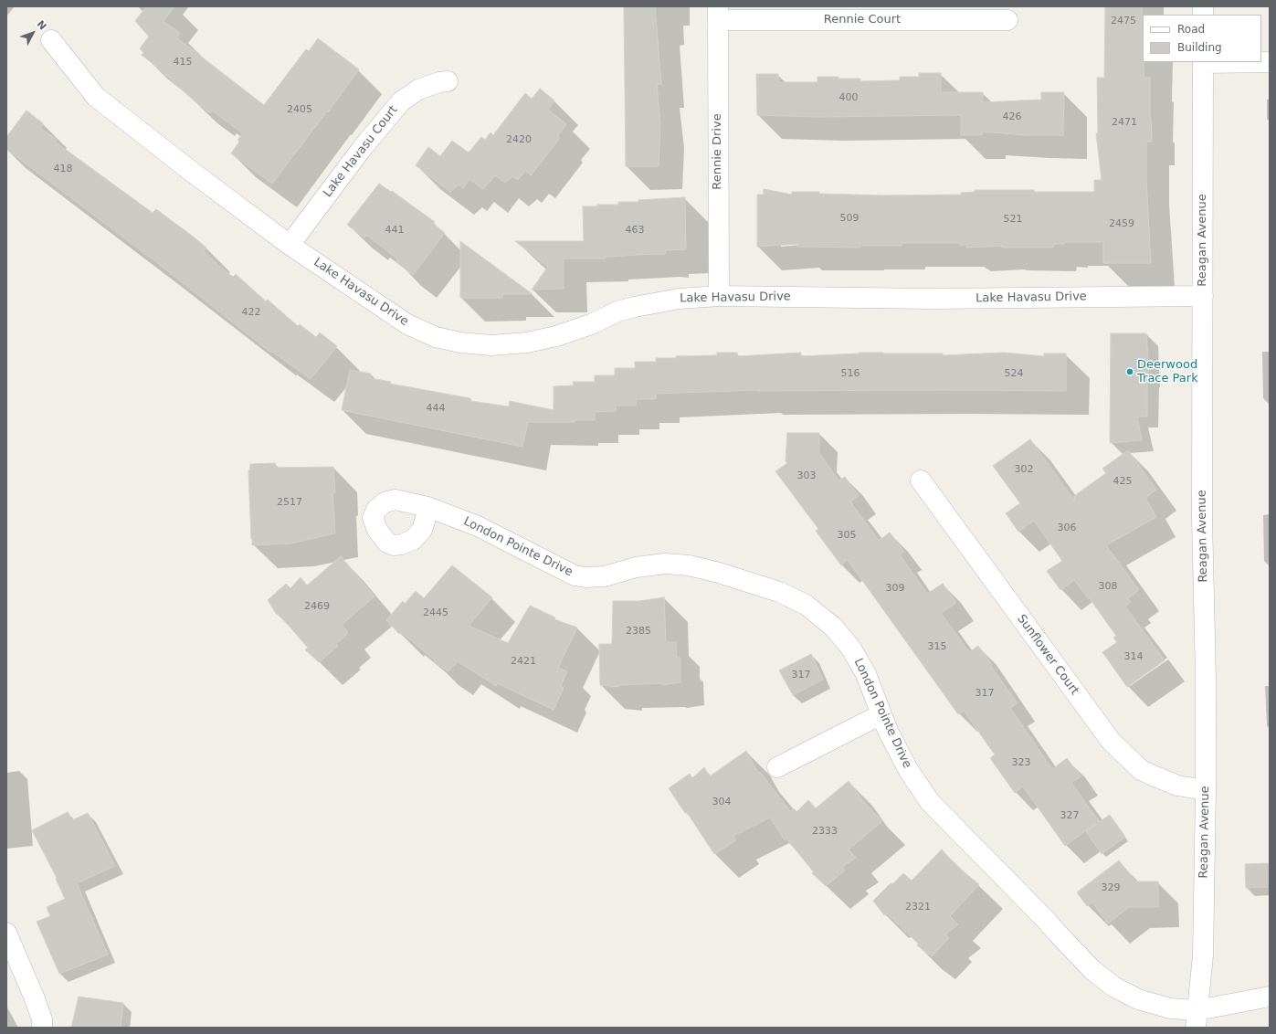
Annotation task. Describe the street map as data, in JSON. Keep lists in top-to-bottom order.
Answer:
{
  "streets": {
    "street": [
      "Rennie Court",
      "Lake Havasu Court",
      "Rennie Drive",
      "Reagan Avenue",
      "Lake Havasu Drive",
      "London Pointe Drive",
      "Sunflower Court"
    ]
  },
  "crossings": [
    ["Rennie Court", "Rennie Drive"],
    ["Lake Havasu Court", "Lake Havasu Drive"],
    ["Rennie Drive", "Lake Havasu Drive"],
    ["Reagan Avenue", "Lake Havasu Drive"],
    ["Reagan Avenue", "London Pointe Drive"],
    ["Reagan Avenue", "Sunflower Court"]
  ],
  "places": ["Deerwood Trace Park"],
  "house_numbers": [
    "2475",
    "415",
    "400",
    "2405",
    "426",
    "2471",
    "2420",
    "418",
    "509",
    "521",
    "2459",
    "441",
    "463",
    "422",
    "516",
    "524",
    "444",
    "302",
    "303",
    "425",
    "2517",
    "306",
    "305",
    "308",
    "309",
    "2469",
    "2445",
    "2385",
    "315",
    "314",
    "2421",
    "317",
    "317",
    "323",
    "304",
    "327",
    "2333",
    "329",
    "2321"
  ],
  "legend": ["Road", "Building"],
  "north": "top right"
}
